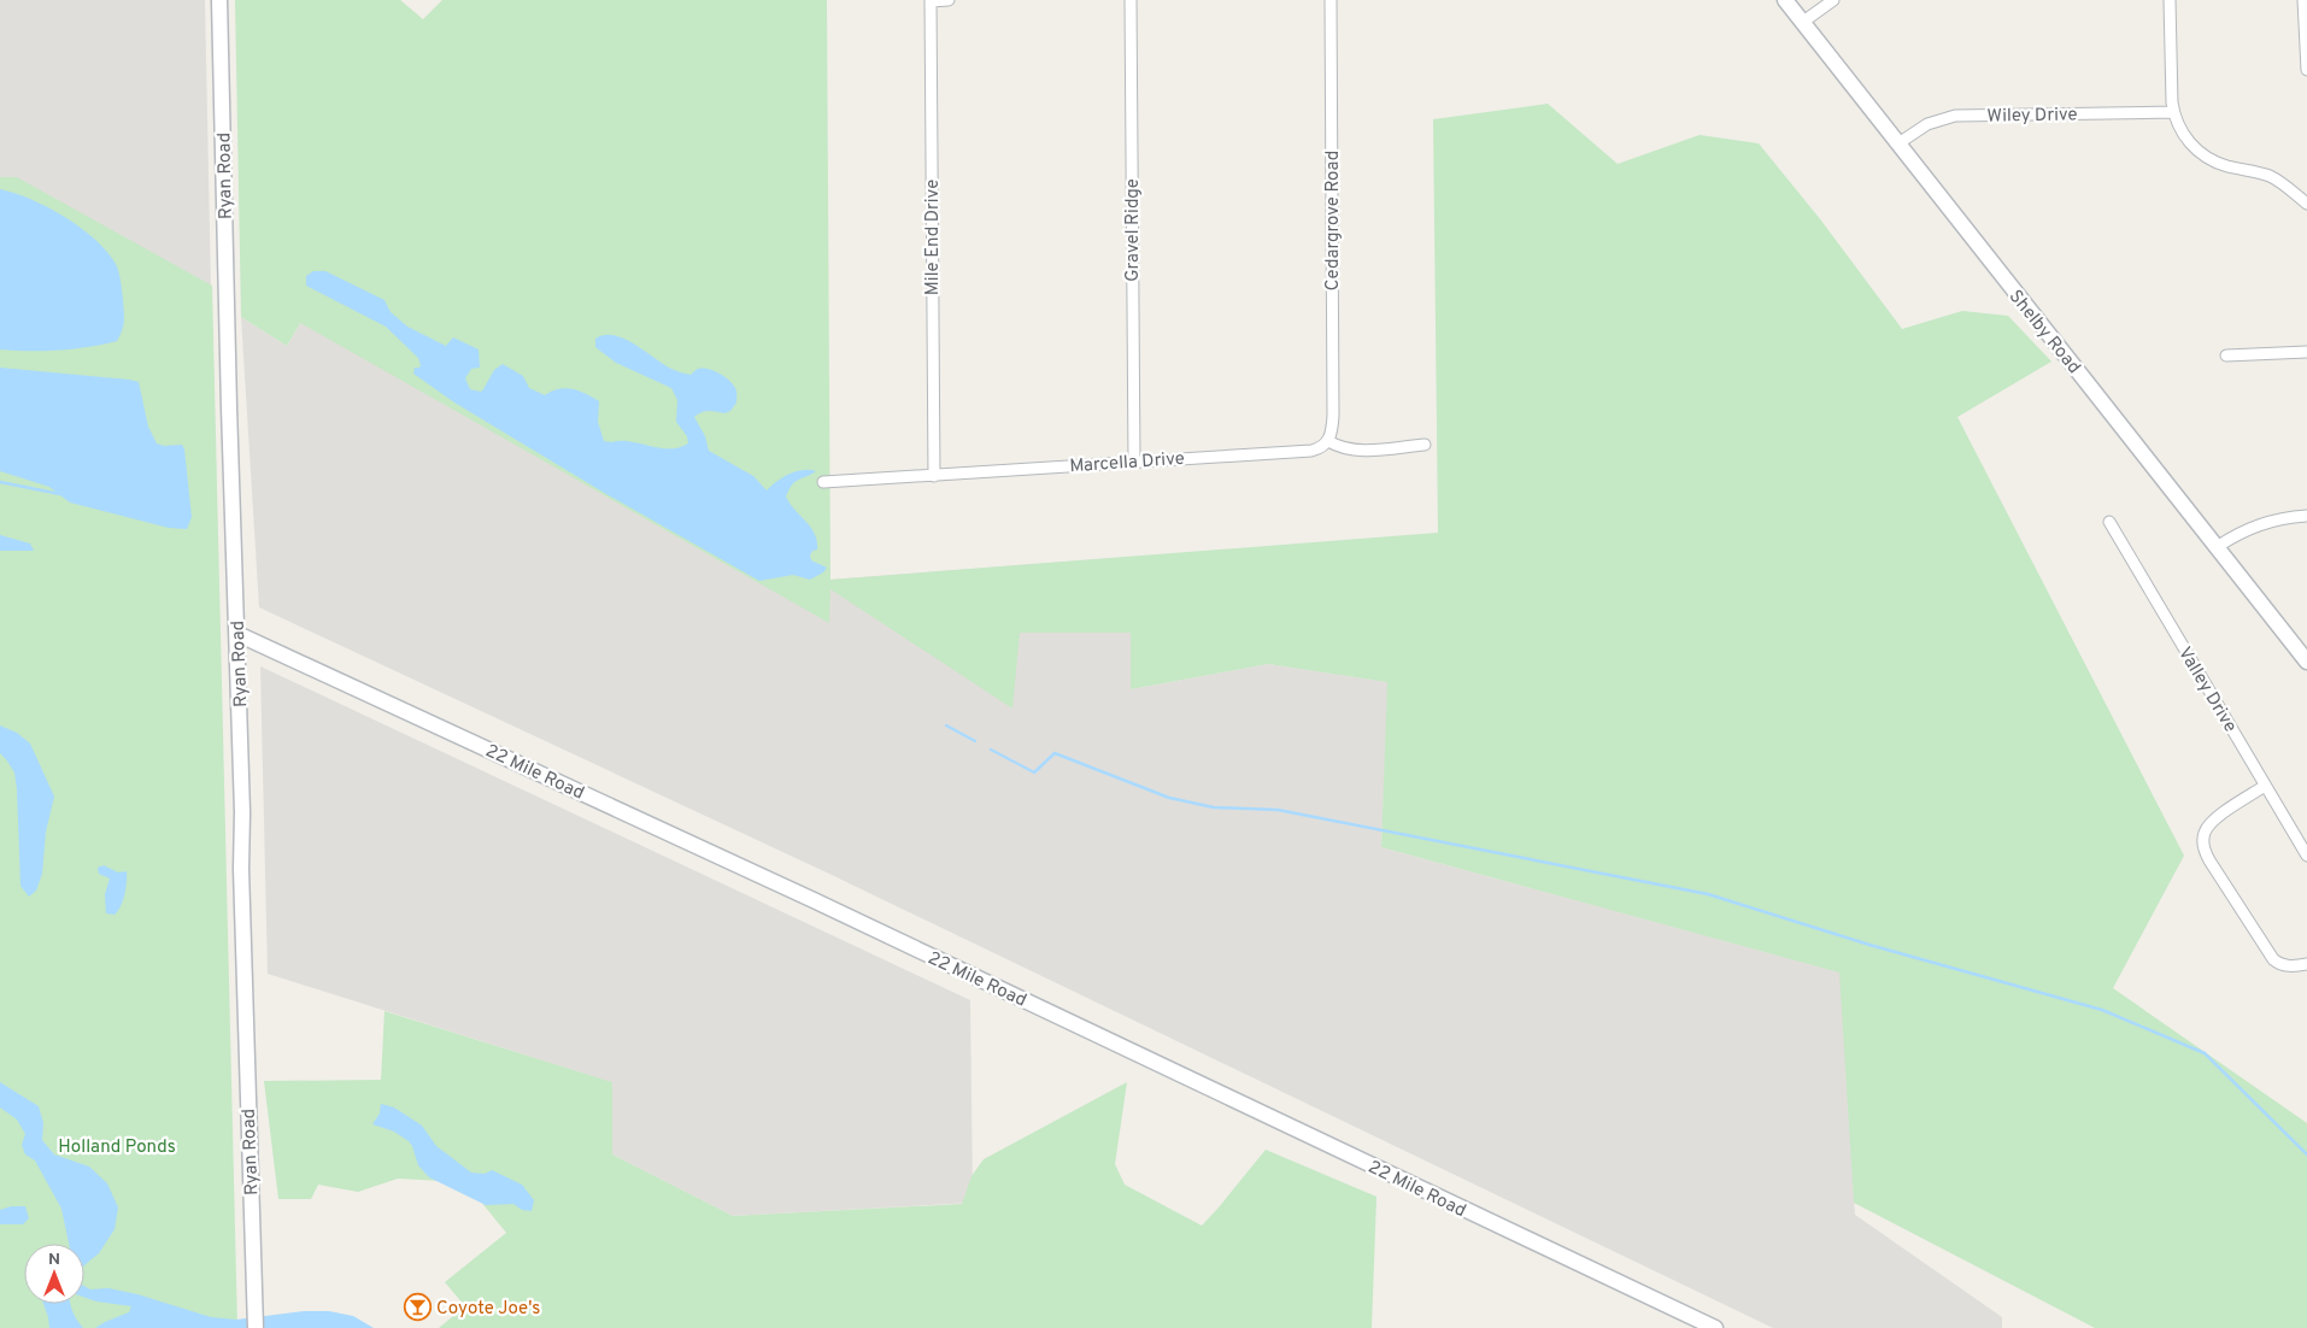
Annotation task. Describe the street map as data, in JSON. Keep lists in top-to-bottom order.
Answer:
{
  "streets": {
    "street": [
      "Wiley Drive",
      "Ryan Road",
      "Cedargrove Road",
      "Gravel Ridge",
      "Mile End Drive",
      "Shelby Road",
      "Marcella Drive",
      "Valley Drive",
      "22 Mile Road"
    ]
  },
  "crossings": [
    ["Wiley Drive", "Shelby Road"],
    ["Ryan Road", "22 Mile Road"],
    ["Cedargrove Road", "Marcella Drive"],
    ["Gravel Ridge", "Marcella Drive"],
    ["Mile End Drive", "Marcella Drive"]
  ],
  "parks": ["Holland Ponds"],
  "places": {
    "bar": ["Coyote Joe's"]
  },
  "north": "top"
}
